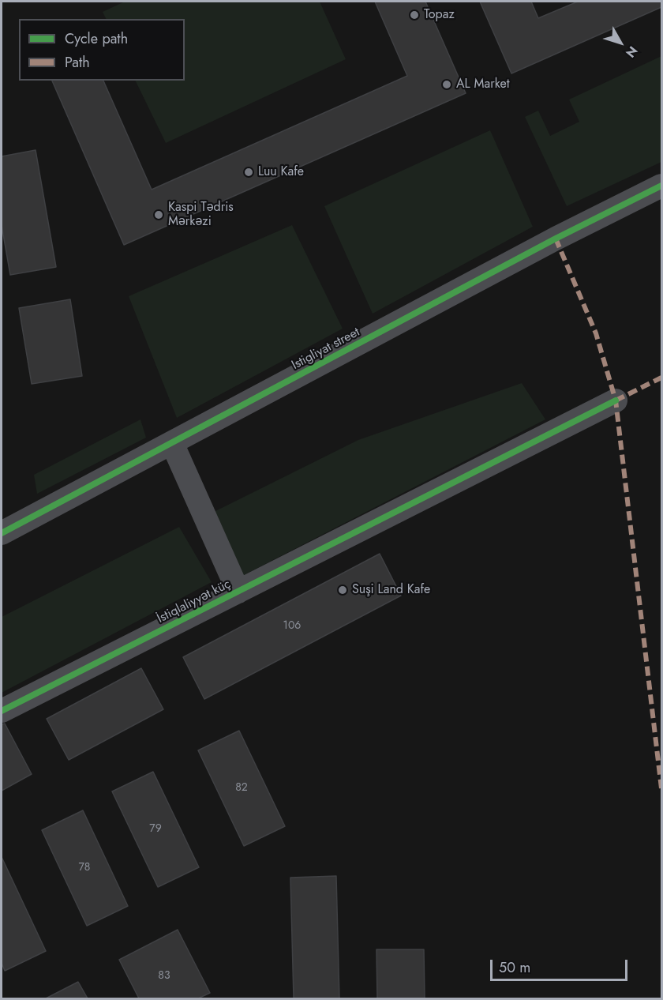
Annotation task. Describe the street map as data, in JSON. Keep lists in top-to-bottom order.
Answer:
{
  "streets": {
    "street": ["Istigliyat street", "İstiqlaliyyət küç"]
  },
  "places": [
    "Topaz",
    "AL Market",
    "Luu Kafe",
    "Kaspi Tədris Mərkəzi",
    "Suşi Land Kafe"
  ],
  "house_numbers": [
    "106",
    "82",
    "79",
    "78",
    "83"
  ],
  "legend": ["Cycle path", "Path"],
  "scale_bar": "50 m",
  "north": "bottom right"
}
